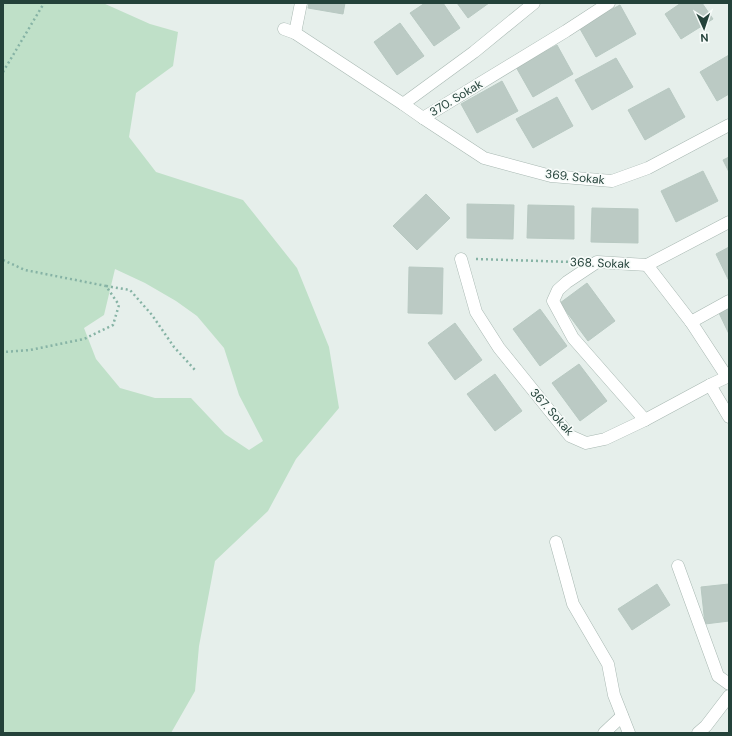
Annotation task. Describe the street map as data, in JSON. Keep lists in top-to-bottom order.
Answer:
{
  "streets": {
    "street": [
      "370. Sokak",
      "369. Sokak",
      "368. Sokak",
      "367. Sokak"
    ]
  },
  "crossings": [
    ["370. Sokak", "369. Sokak"],
    ["368. Sokak", "367. Sokak"]
  ],
  "north": "bottom"
}
